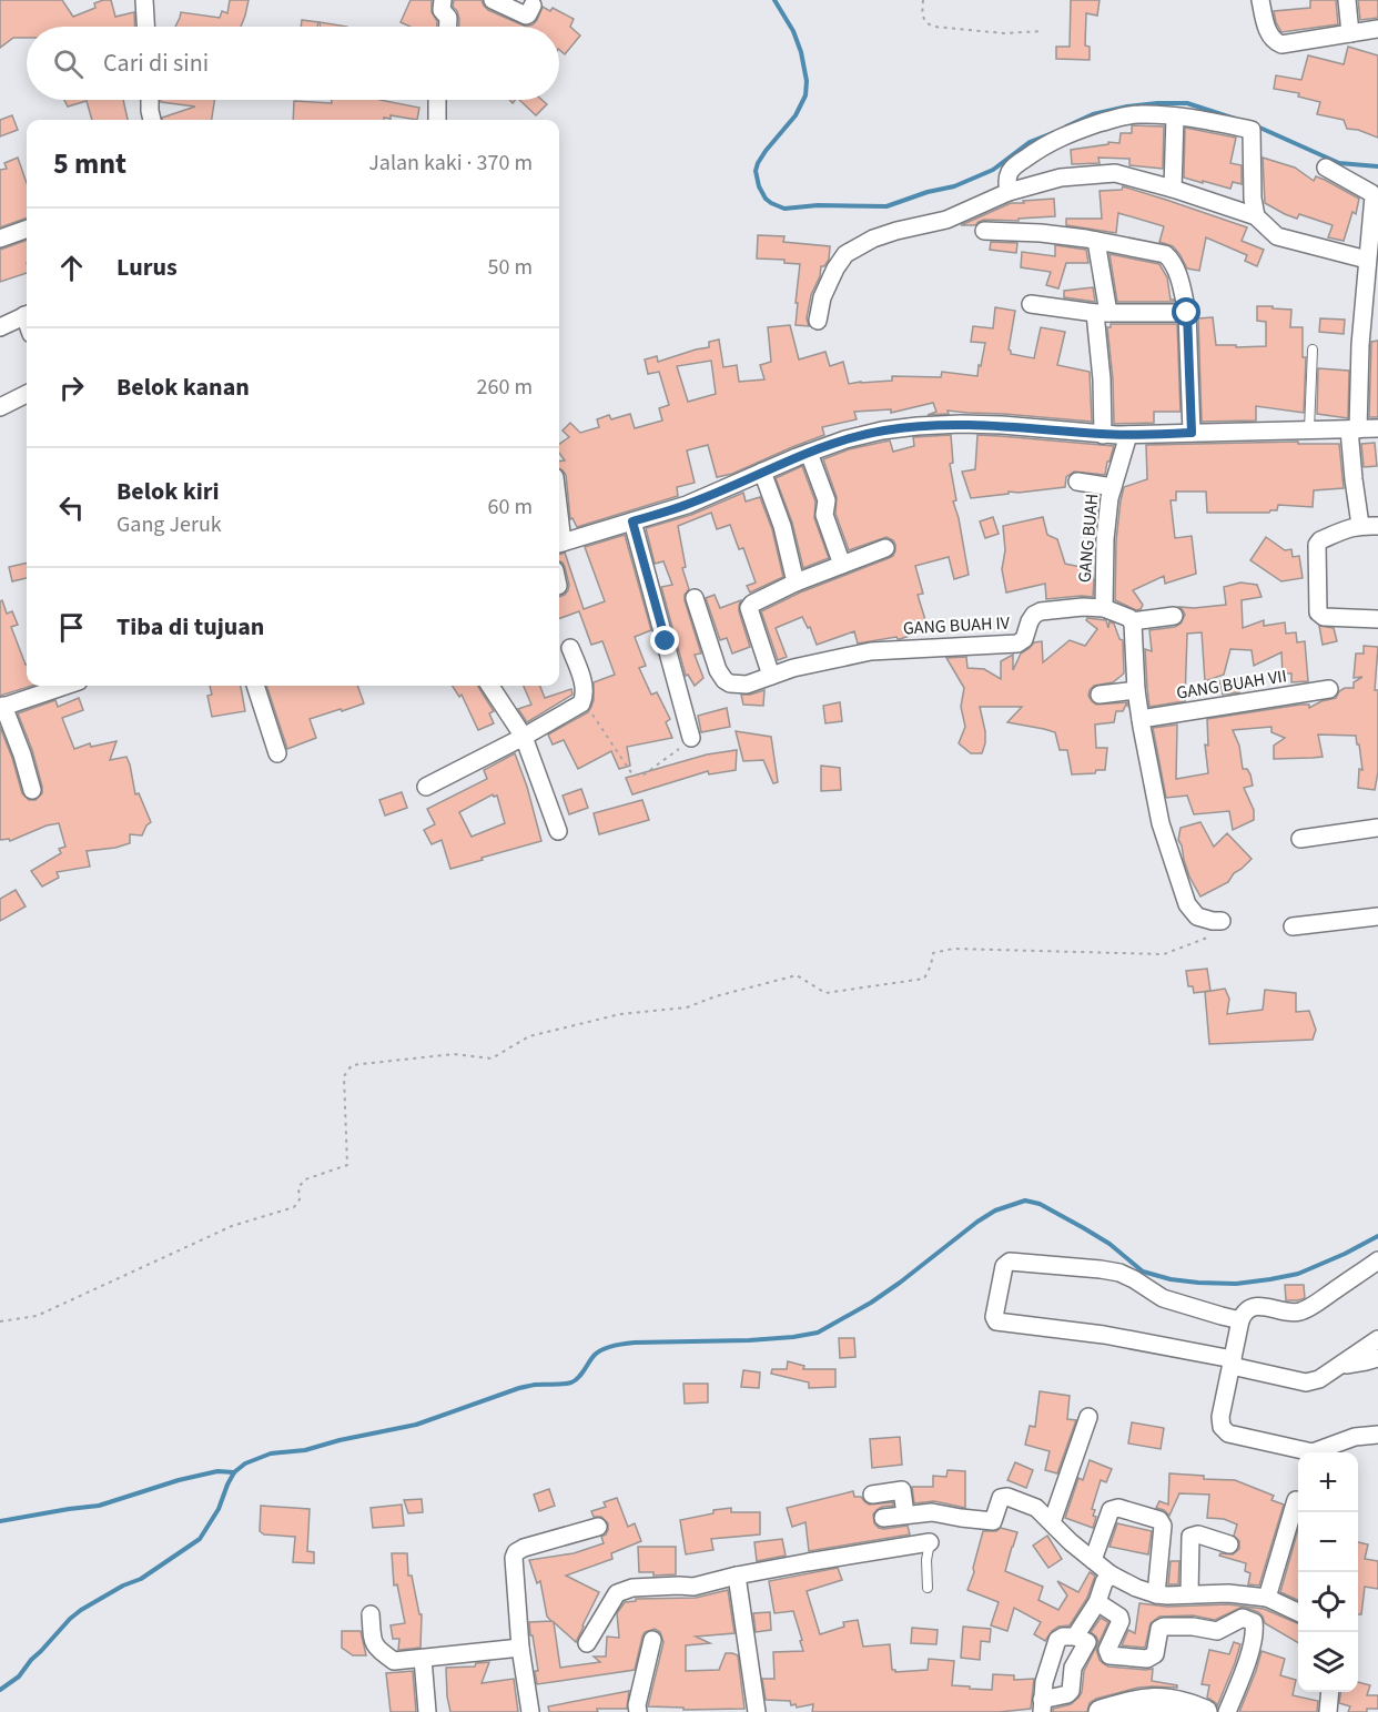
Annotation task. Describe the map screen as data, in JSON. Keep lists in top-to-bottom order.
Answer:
{
  "streets": {
    "street": ["GANG BUAH", "GANG BUAH IV", "GANG BUAH VII"]
  },
  "crossings": [
    ["GANG BUAH", "GANG BUAH IV"]
  ],
  "page": {
    "search": "Cari di sini",
    "heading": ["5 mnt", "Jalan kaki · 370 m"],
    "list": [
      ["Lurus", "50 m"],
      ["Belok kanan", "260 m"],
      ["Belok kiri", "Gang Jeruk", "60 m"],
      "Tiba di tujuan"
    ],
    "map_buttons": ["+", "−"]
  }
}
